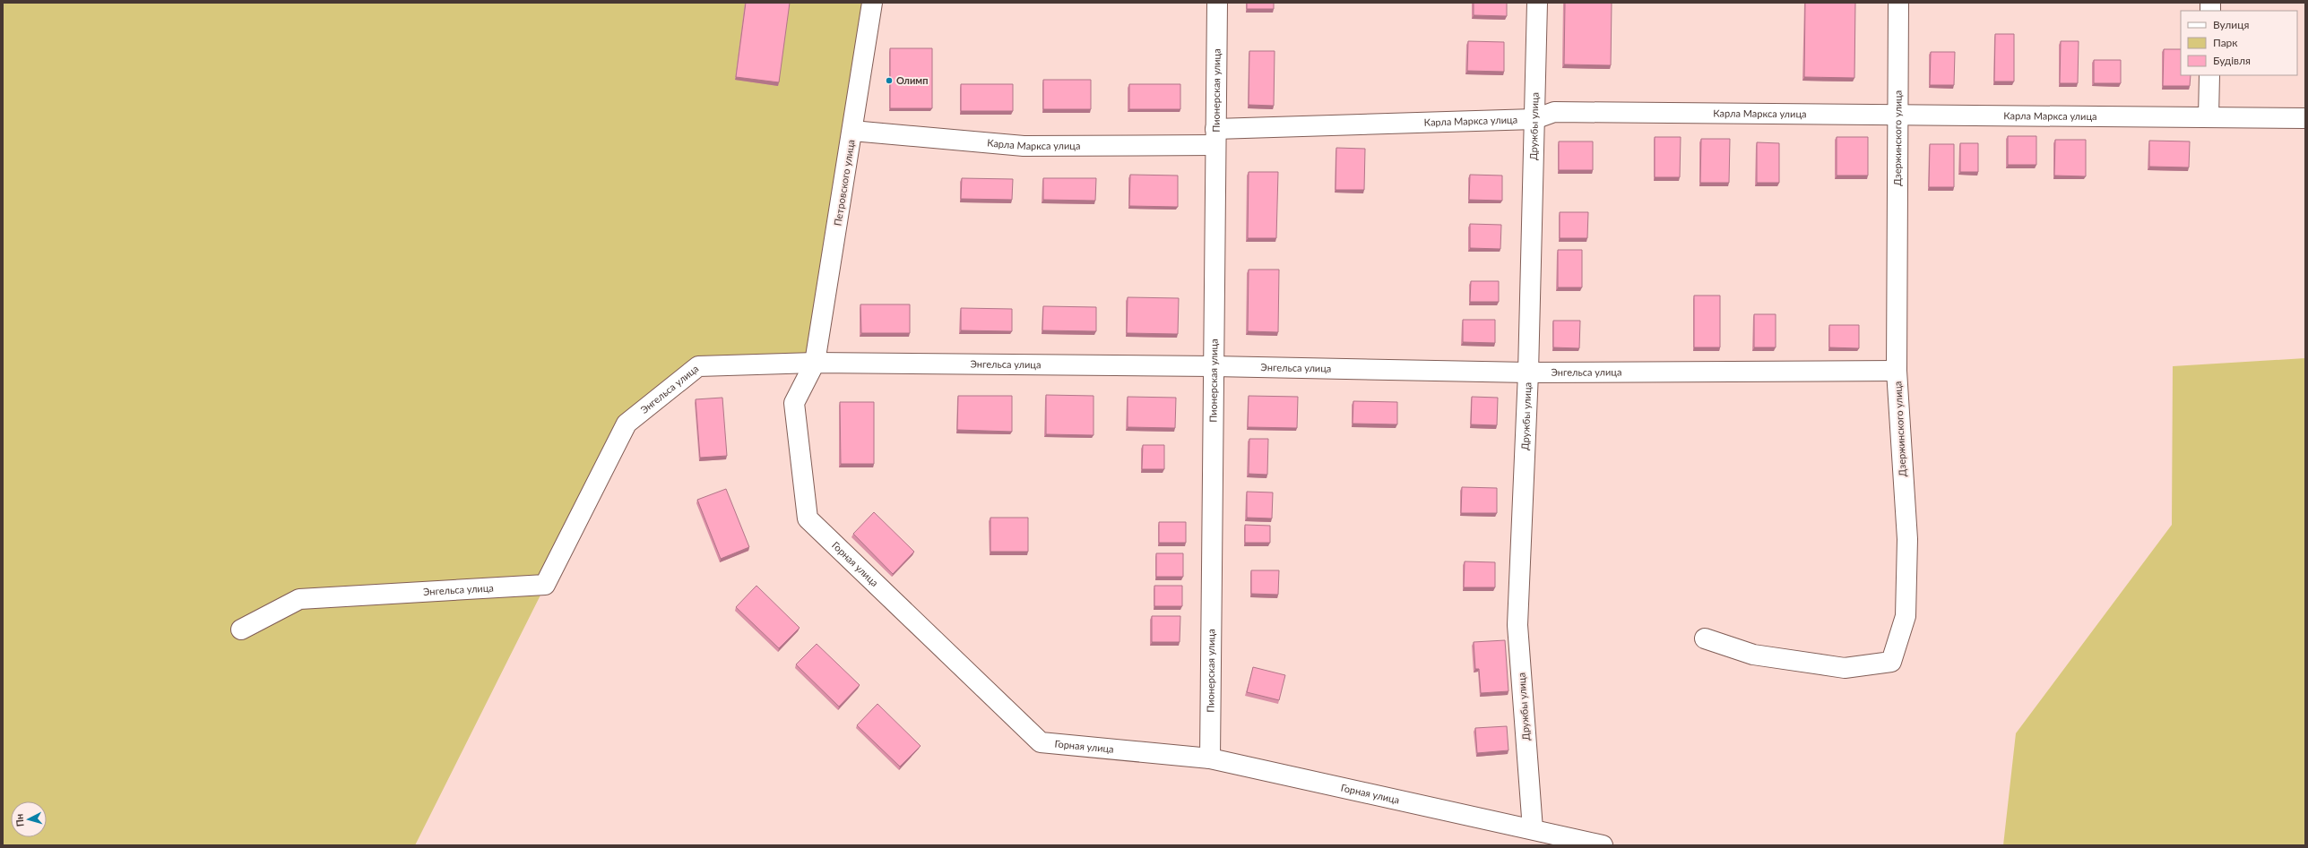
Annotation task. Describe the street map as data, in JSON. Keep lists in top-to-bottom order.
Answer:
{
  "streets": {
    "street": [
      "Пионерская улица",
      "Карла Маркса улица",
      "Дружбы улица",
      "Дзержинского улица",
      "Петровского улица",
      "Энгельса улица",
      "Горная улица"
    ]
  },
  "crossings": [
    ["Пионерская улица", "Карла Маркса улица"],
    ["Пионерская улица", "Энгельса улица"],
    ["Пионерская улица", "Горная улица"],
    ["Карла Маркса улица", "Дружбы улица"],
    ["Карла Маркса улица", "Дзержинского улица"],
    ["Карла Маркса улица", "Петровского улица"],
    ["Дружбы улица", "Энгельса улица"],
    ["Дружбы улица", "Горная улица"],
    ["Дзержинского улица", "Энгельса улица"],
    ["Петровского улица", "Энгельса улица"],
    ["Петровского улица", "Горная улица"],
    ["Энгельса улица", "Горная улица"]
  ],
  "places": ["Олимп"],
  "legend": ["Вулиця", "Парк", "Будівля"],
  "north": "left"
}
